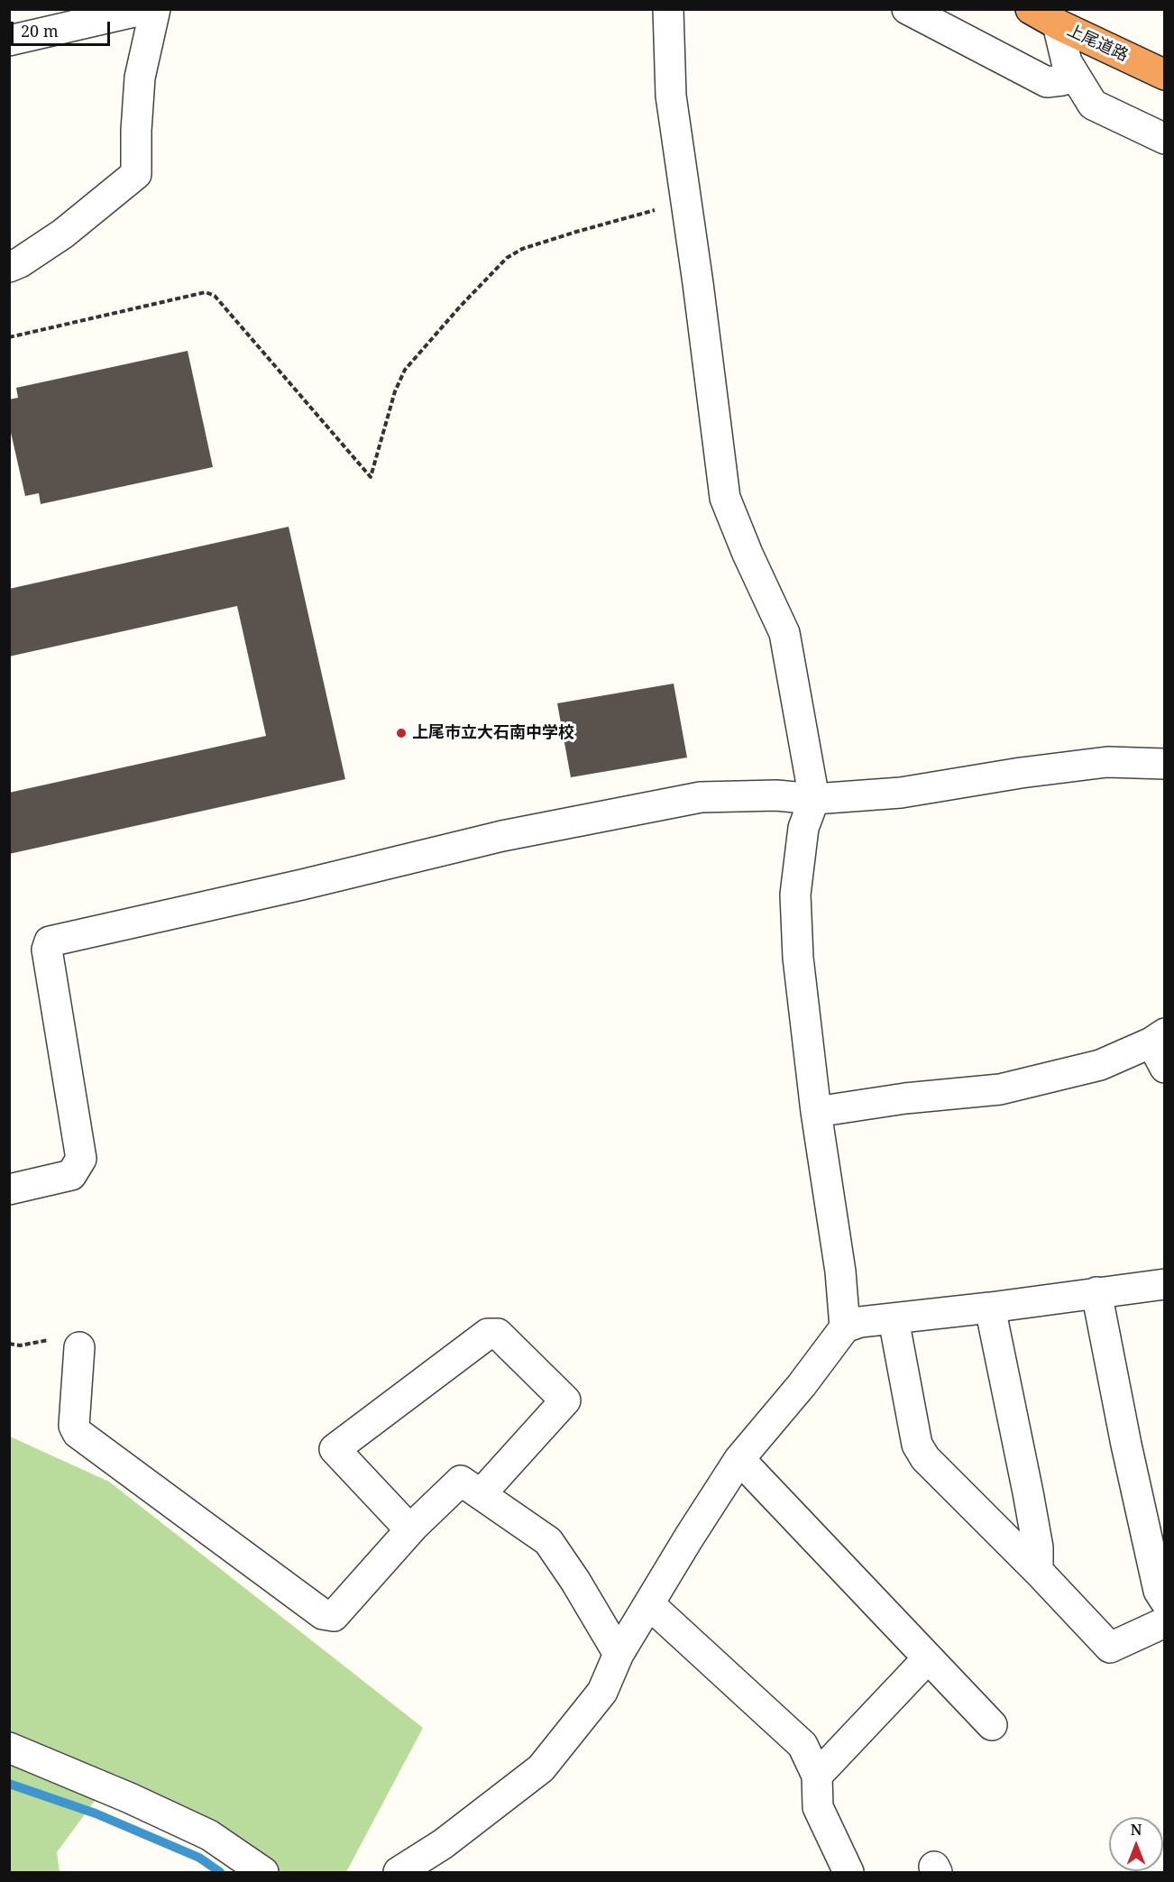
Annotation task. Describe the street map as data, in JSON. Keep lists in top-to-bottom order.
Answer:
{
  "streets": {
    "highway": ["上尾道路"]
  },
  "places": ["上尾市立大石南中学校"],
  "scale_bar": "20 m",
  "north": "top"
}
